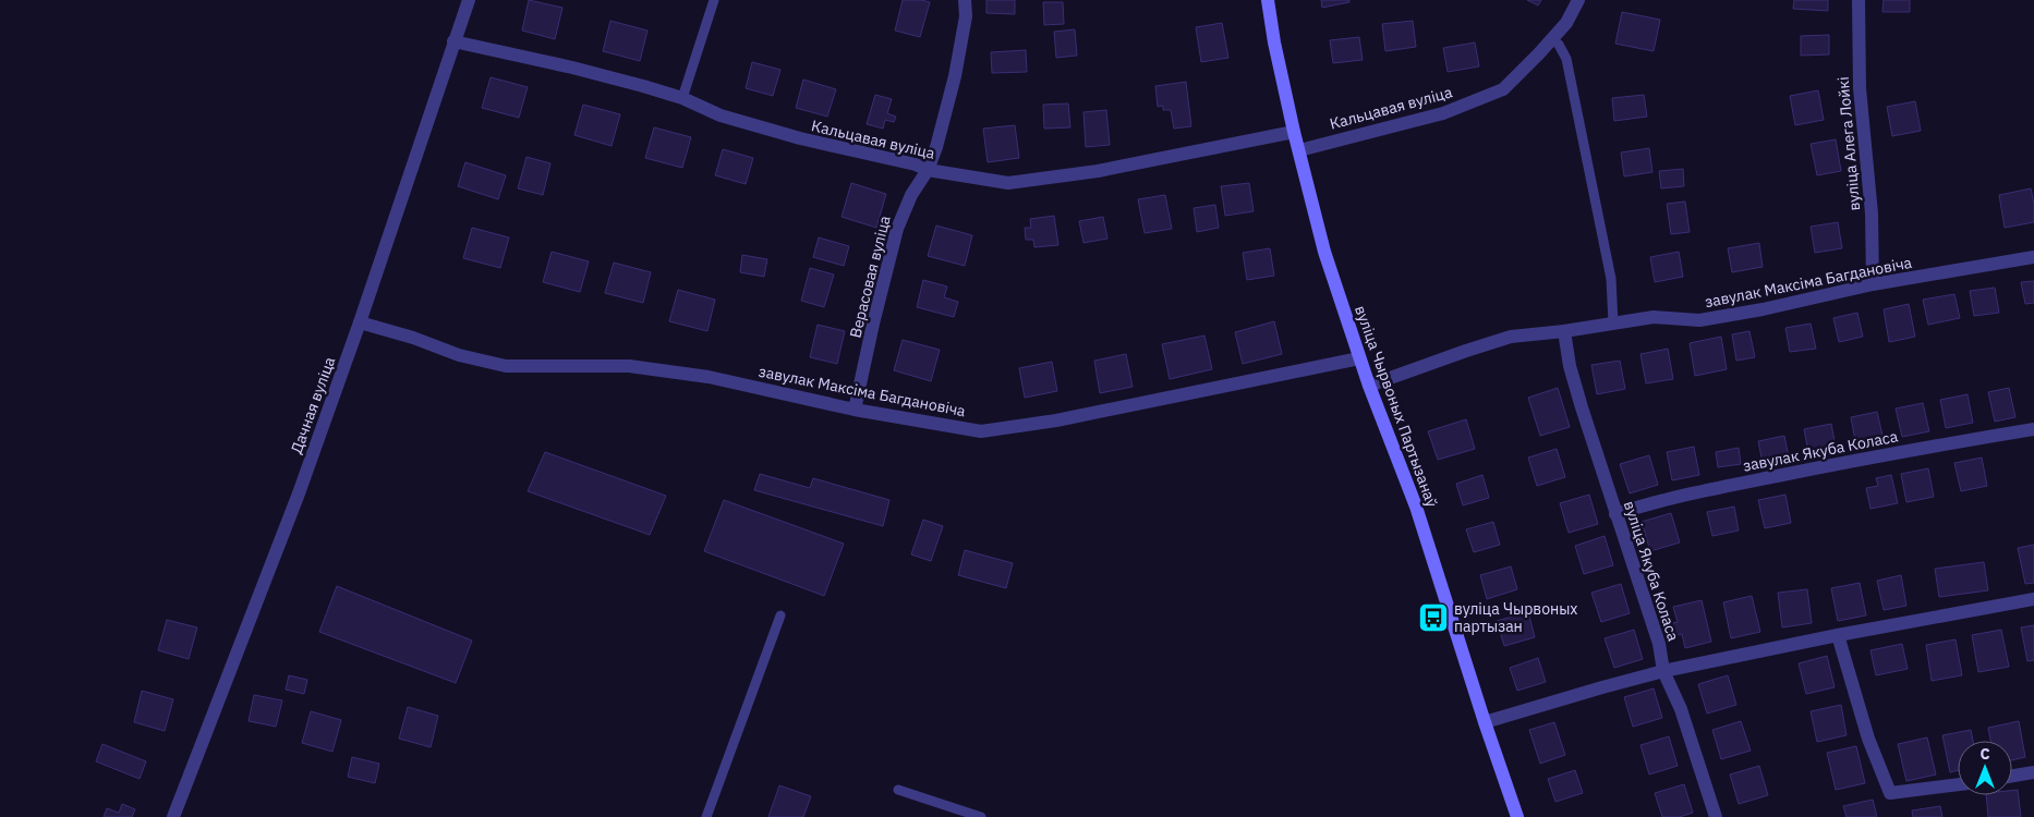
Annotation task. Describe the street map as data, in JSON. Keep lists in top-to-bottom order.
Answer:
{
  "streets": {
    "street": [
      "Кальцавая вуліца",
      "вуліца Алега Лойкі",
      "Верасовая вуліца",
      "завулак Максіма Багдановіча",
      "Дачная вуліца",
      "вуліца Чырвоных Партызанаў",
      "завулак Якуба Коласа",
      "вуліца Якуба Коласа"
    ]
  },
  "crossings": [
    ["Кальцавая вуліца", "Верасовая вуліца"],
    ["Кальцавая вуліца", "Дачная вуліца"],
    ["Кальцавая вуліца", "вуліца Чырвоных Партызанаў"],
    ["вуліца Алега Лойкі", "завулак Максіма Багдановіча"],
    ["Верасовая вуліца", "завулак Максіма Багдановіча"],
    ["завулак Максіма Багдановіча", "Дачная вуліца"],
    ["завулак Максіма Багдановіча", "вуліца Чырвоных Партызанаў"],
    ["завулак Максіма Багдановіча", "вуліца Якуба Коласа"],
    ["завулак Якуба Коласа", "вуліца Якуба Коласа"]
  ],
  "places": {
    "bus stop": ["вуліца Чырвоных партызан"]
  },
  "north": "top"
}
